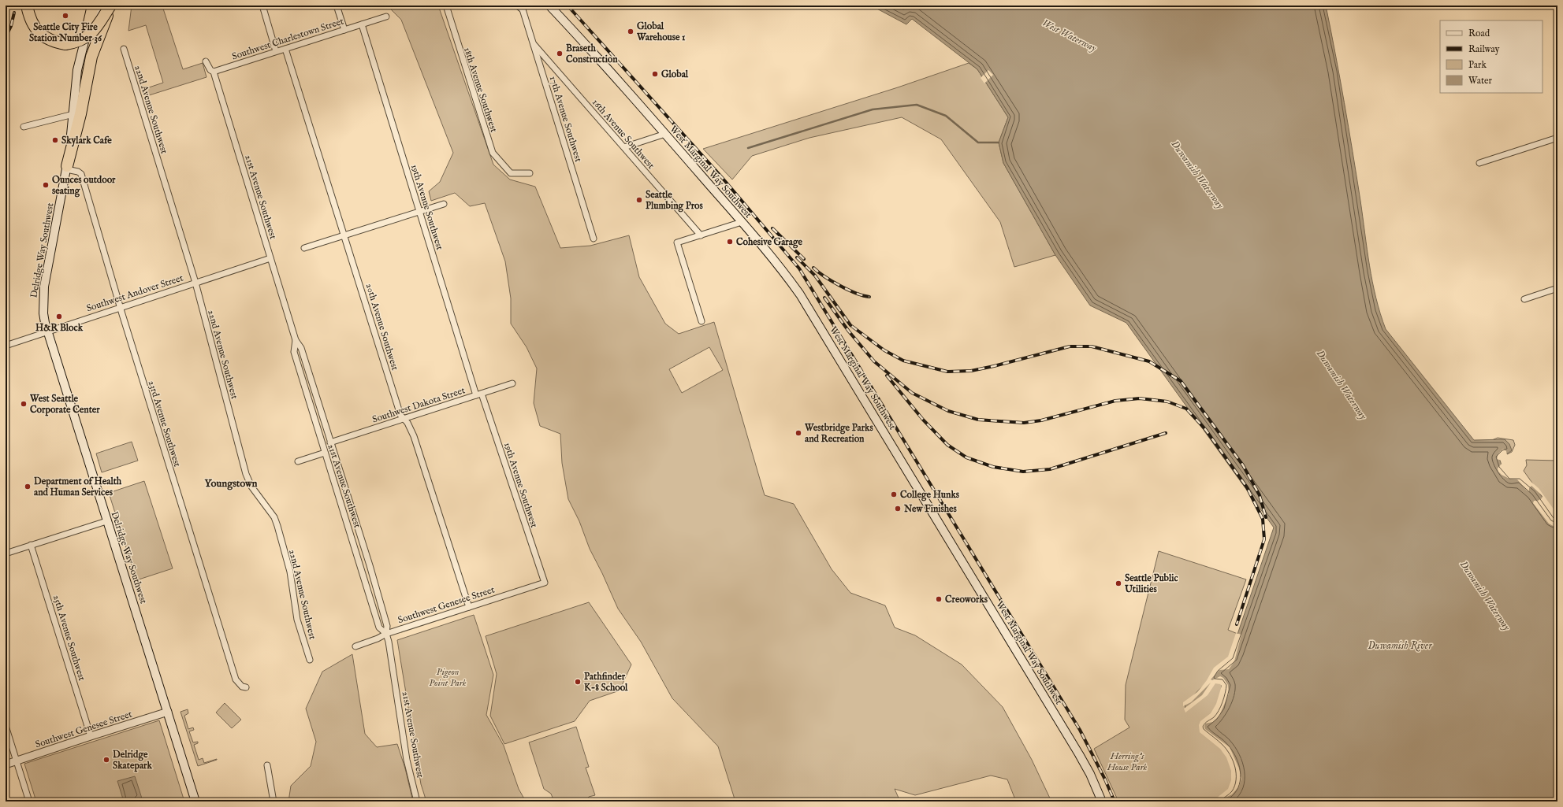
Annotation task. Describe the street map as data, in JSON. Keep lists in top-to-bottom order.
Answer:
{
  "streets": {
    "main road": ["West Marginal Way Southwest", "Delridge Way Southwest"],
    "street": [
      "Southwest Charlestown Street",
      "18th Avenue Southwest",
      "22nd Avenue Southwest",
      "17th Avenue Southwest",
      "16th Avenue Southwest",
      "21st Avenue Southwest",
      "19th Avenue Southwest",
      "Southwest Andover Street",
      "20th Avenue Southwest",
      "Southwest Dakota Street",
      "23rd Avenue Southwest",
      "Southwest Genesee Street",
      "25th Avenue Southwest"
    ]
  },
  "crossings": [
    ["Southwest Charlestown Street", "21st Avenue Southwest"],
    ["Southwest Charlestown Street", "19th Avenue Southwest"],
    ["Southwest Charlestown Street", "20th Avenue Southwest"],
    ["22nd Avenue Southwest", "Southwest Andover Street"],
    ["17th Avenue Southwest", "16th Avenue Southwest"],
    ["21st Avenue Southwest", "Southwest Andover Street"],
    ["21st Avenue Southwest", "Southwest Dakota Street"],
    ["21st Avenue Southwest", "Southwest Genesee Street"],
    ["19th Avenue Southwest", "Southwest Dakota Street"],
    ["19th Avenue Southwest", "Southwest Genesee Street"],
    ["Delridge Way Southwest", "Southwest Andover Street"],
    ["Delridge Way Southwest", "23rd Avenue Southwest"],
    ["Delridge Way Southwest", "Southwest Genesee Street"],
    ["Southwest Andover Street", "23rd Avenue Southwest"],
    ["20th Avenue Southwest", "Southwest Dakota Street"],
    ["20th Avenue Southwest", "Southwest Genesee Street"],
    ["Southwest Genesee Street", "25th Avenue Southwest"]
  ],
  "districts": ["Youngstown"],
  "water": ["West Waterway", "Duwamish Waterway", "Duwamish River"],
  "parks": ["Pigeon Point Park", "Herring's House Park"],
  "places": [
    "Seattle City Fire Station Number 36",
    "Global Warehouse 1",
    "Braseth Construction",
    "Global",
    "Skylark Cafe",
    "Ounces outdoor seating",
    "Seattle Plumbing Pros",
    "Cohesive Garage",
    "H&R Block",
    "West Seattle Corporate Center",
    "Westbridge Parks and Recreation",
    "Department of Health and Human Services",
    "College Hunks",
    "New Finishes",
    "Seattle Public Utilities",
    "Creoworks",
    "Pathfinder K-8 School",
    "Delridge Skatepark"
  ],
  "legend": [
    "Road",
    "Railway",
    "Park",
    "Water"
  ]
}
